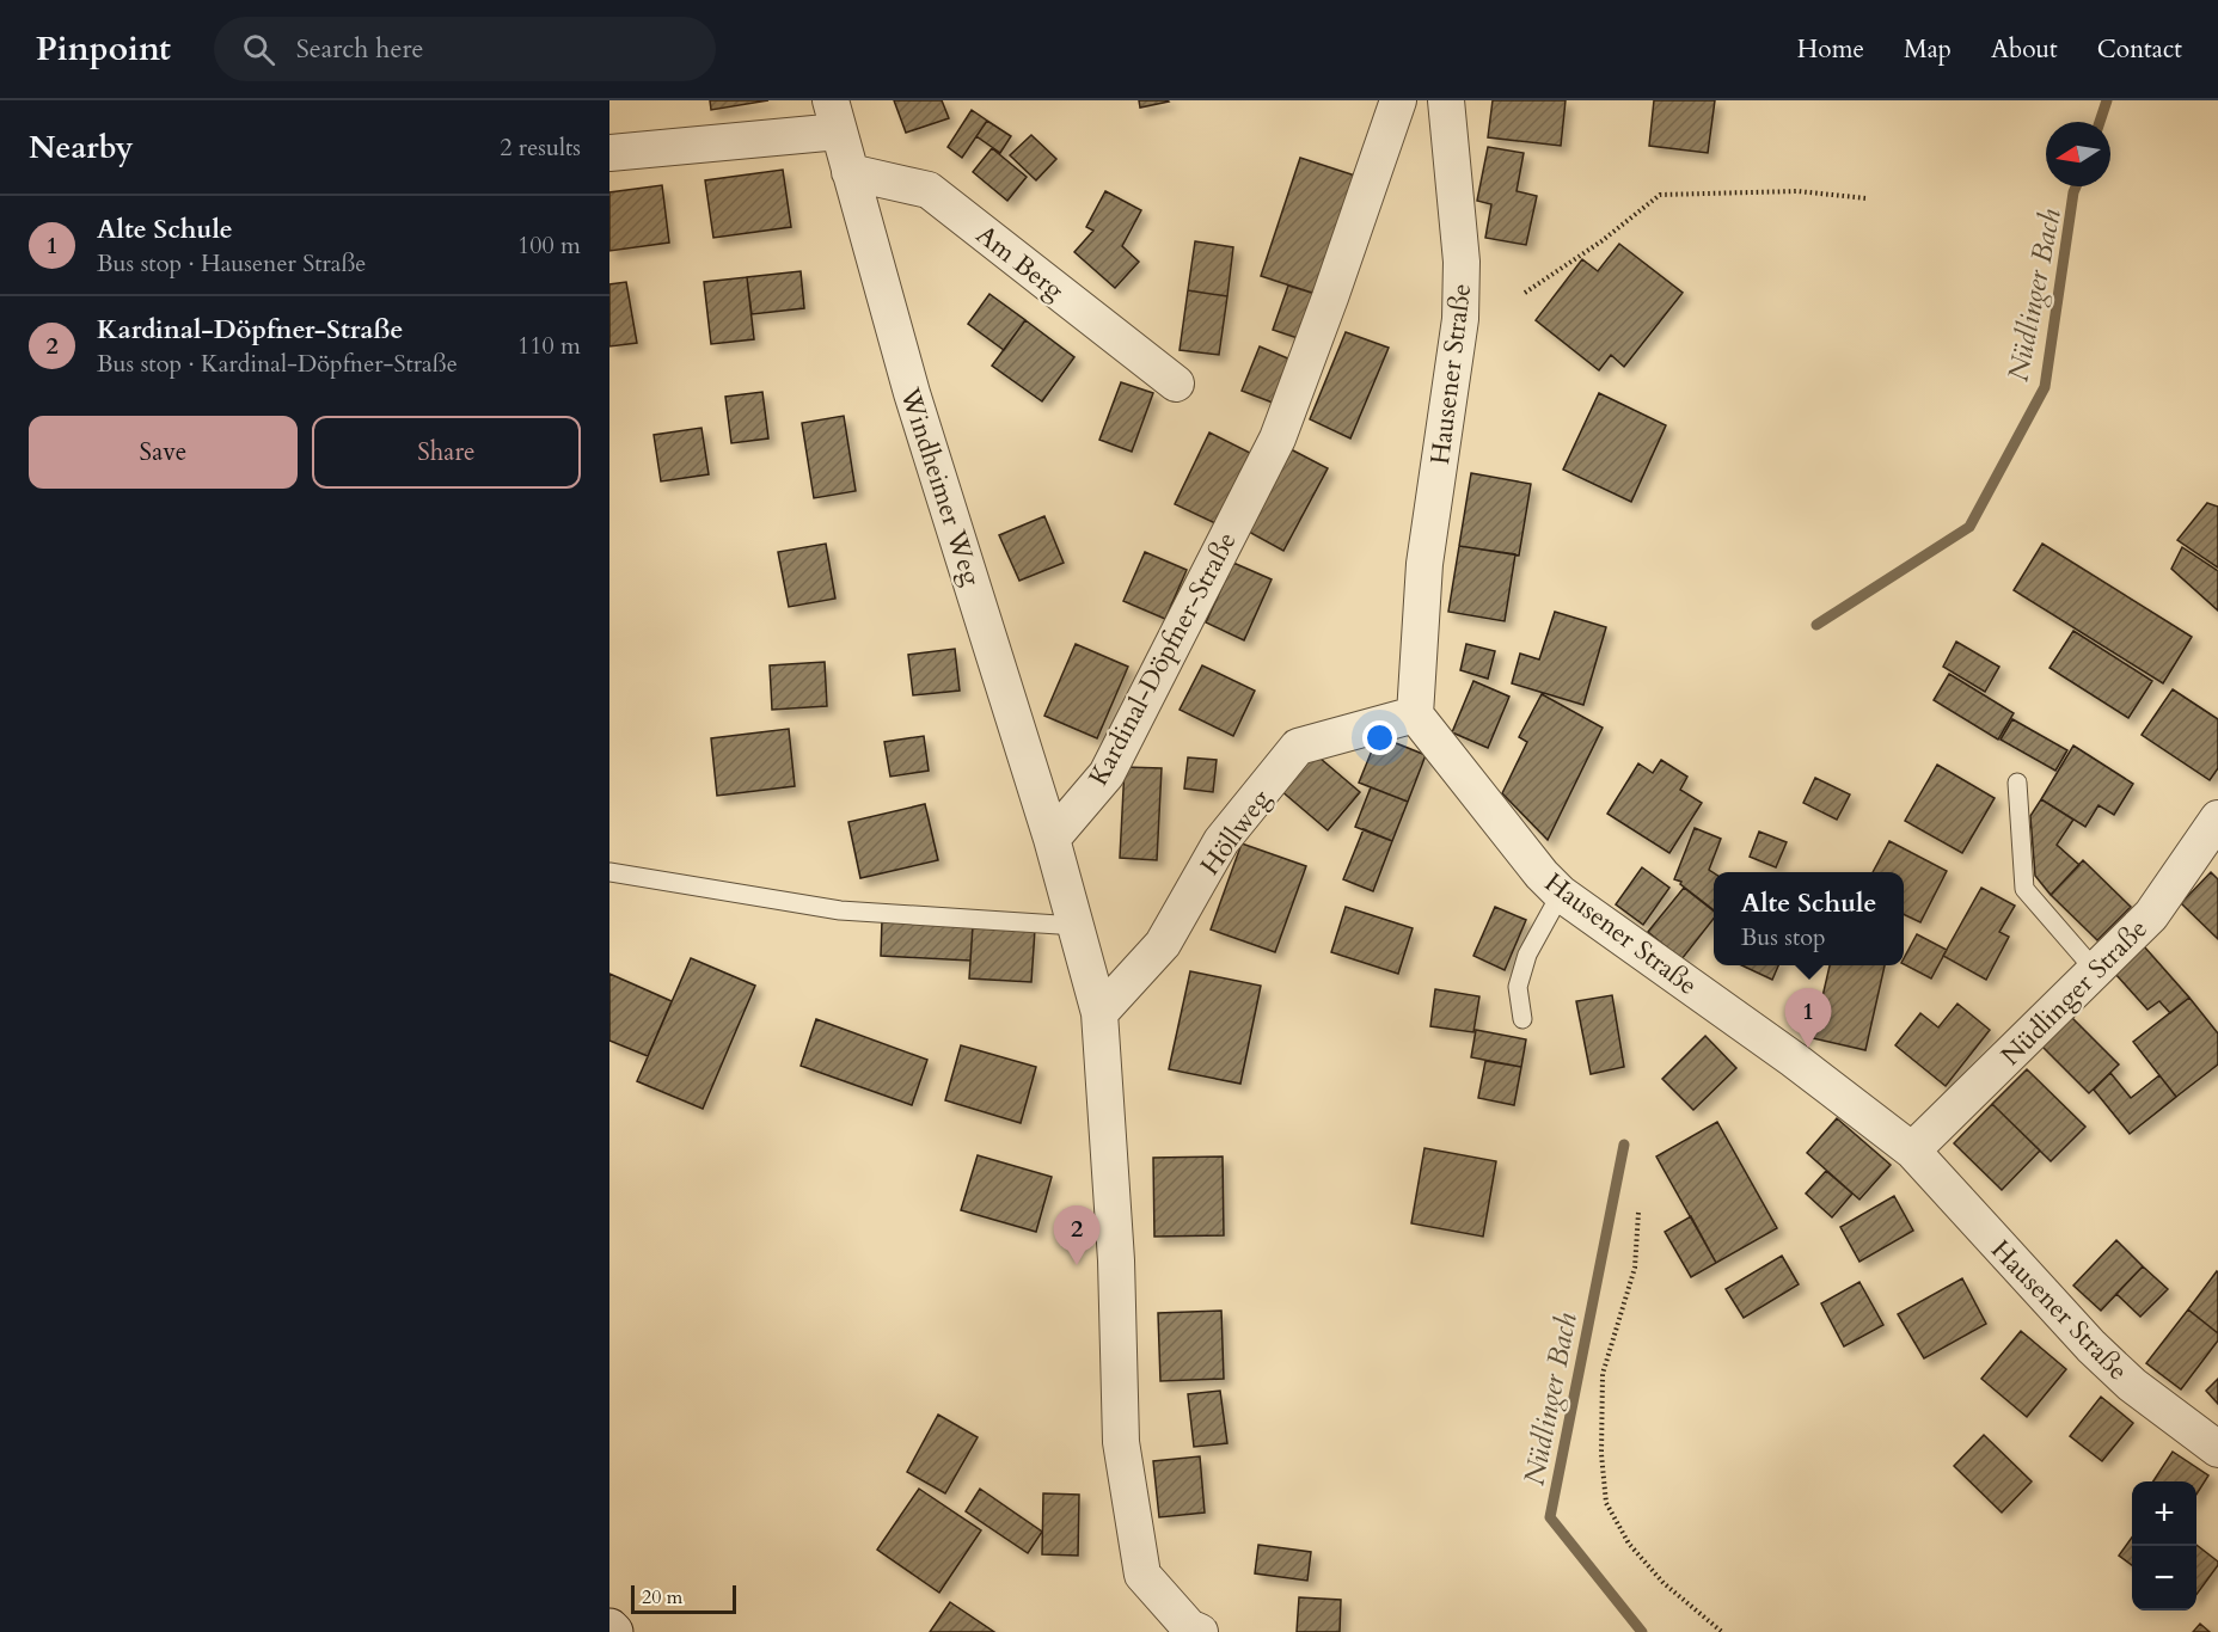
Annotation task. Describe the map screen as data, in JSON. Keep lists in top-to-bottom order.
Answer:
{
  "streets": {
    "street": [
      "Am Berg",
      "Hausener Straße",
      "Windheimer Weg",
      "Kardinal-Döpfner-Straße",
      "Höllweg",
      "Nüdlinger Straße"
    ]
  },
  "crossings": [
    ["Am Berg", "Windheimer Weg"],
    ["Hausener Straße", "Höllweg"],
    ["Hausener Straße", "Nüdlinger Straße"],
    ["Windheimer Weg", "Kardinal-Döpfner-Straße"]
  ],
  "water": ["Nüdlinger Bach"],
  "scale_bar": "20 m",
  "north": "left",
  "page": {
    "header": "Pinpoint",
    "search": "Search here",
    "nav": [
      "Home",
      "Map",
      "About",
      "Contact"
    ],
    "heading": ["Nearby", "2 results"],
    "list": [
      {
        "mark": "1",
        "name": "Alte Schule",
        "note": "Bus stop · Hausener Straße",
        "value": "100 m"
      },
      {
        "mark": "2",
        "name": "Kardinal-Döpfner-Straße",
        "note": "Bus stop · Kardinal-Döpfner-Straße",
        "value": "110 m"
      }
    ],
    "buttons": ["Save", "Share"],
    "popup": ["Alte Schule", "Bus stop"],
    "pins": ["1", "2"],
    "map_buttons": ["+", "−"],
    "scale": "20 m"
  }
}
